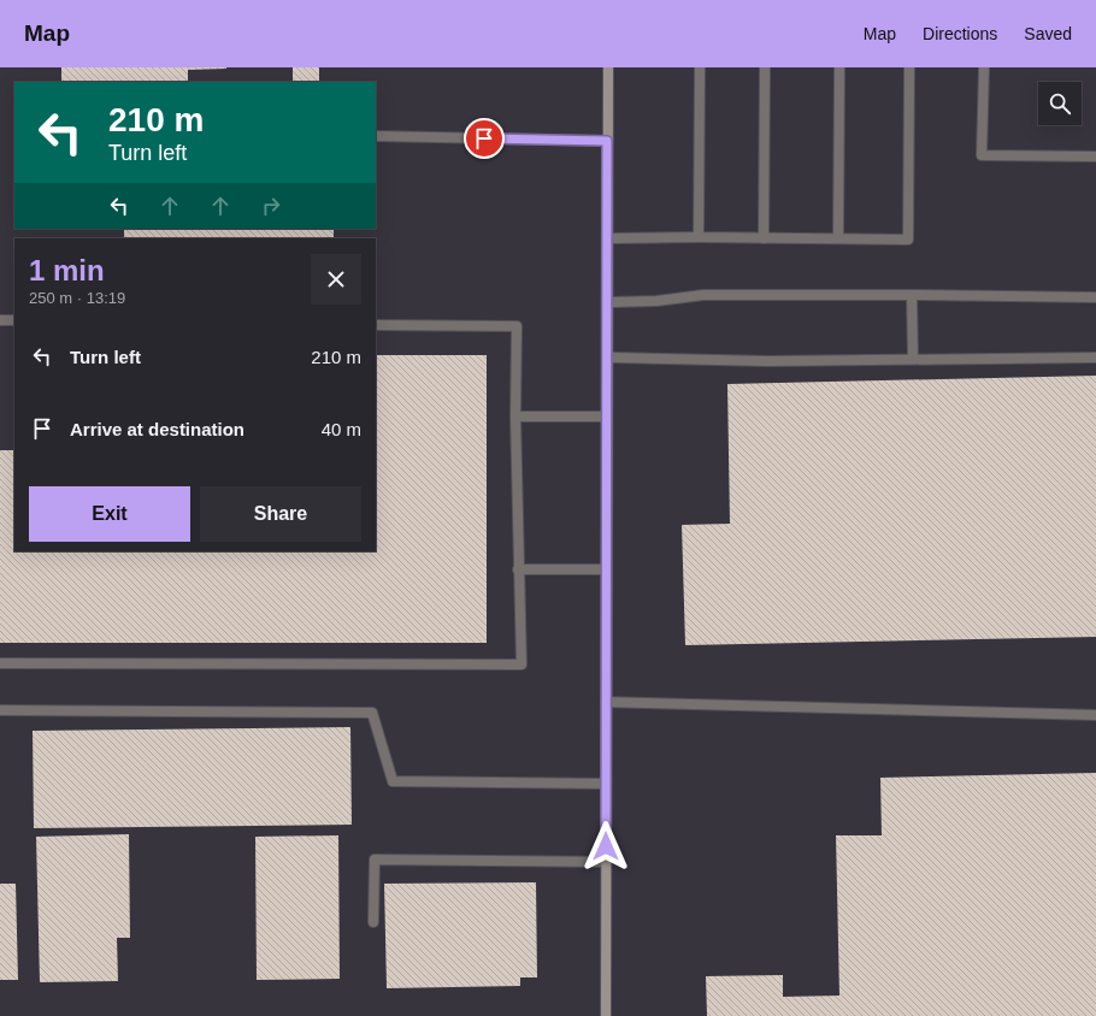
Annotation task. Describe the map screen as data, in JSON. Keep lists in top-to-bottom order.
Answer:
{
  "page": {
    "header": "Map",
    "nav": ["Map", "Directions", "Saved"],
    "turn": ["210 m", "Turn left"],
    "heading": ["1 min", "250 m · 13:19"],
    "list": [
      {
        "name": "Turn left",
        "value": "210 m"
      },
      {
        "name": "Arrive at destination",
        "value": "40 m"
      }
    ],
    "buttons": ["Exit", "Share"]
  }
}
